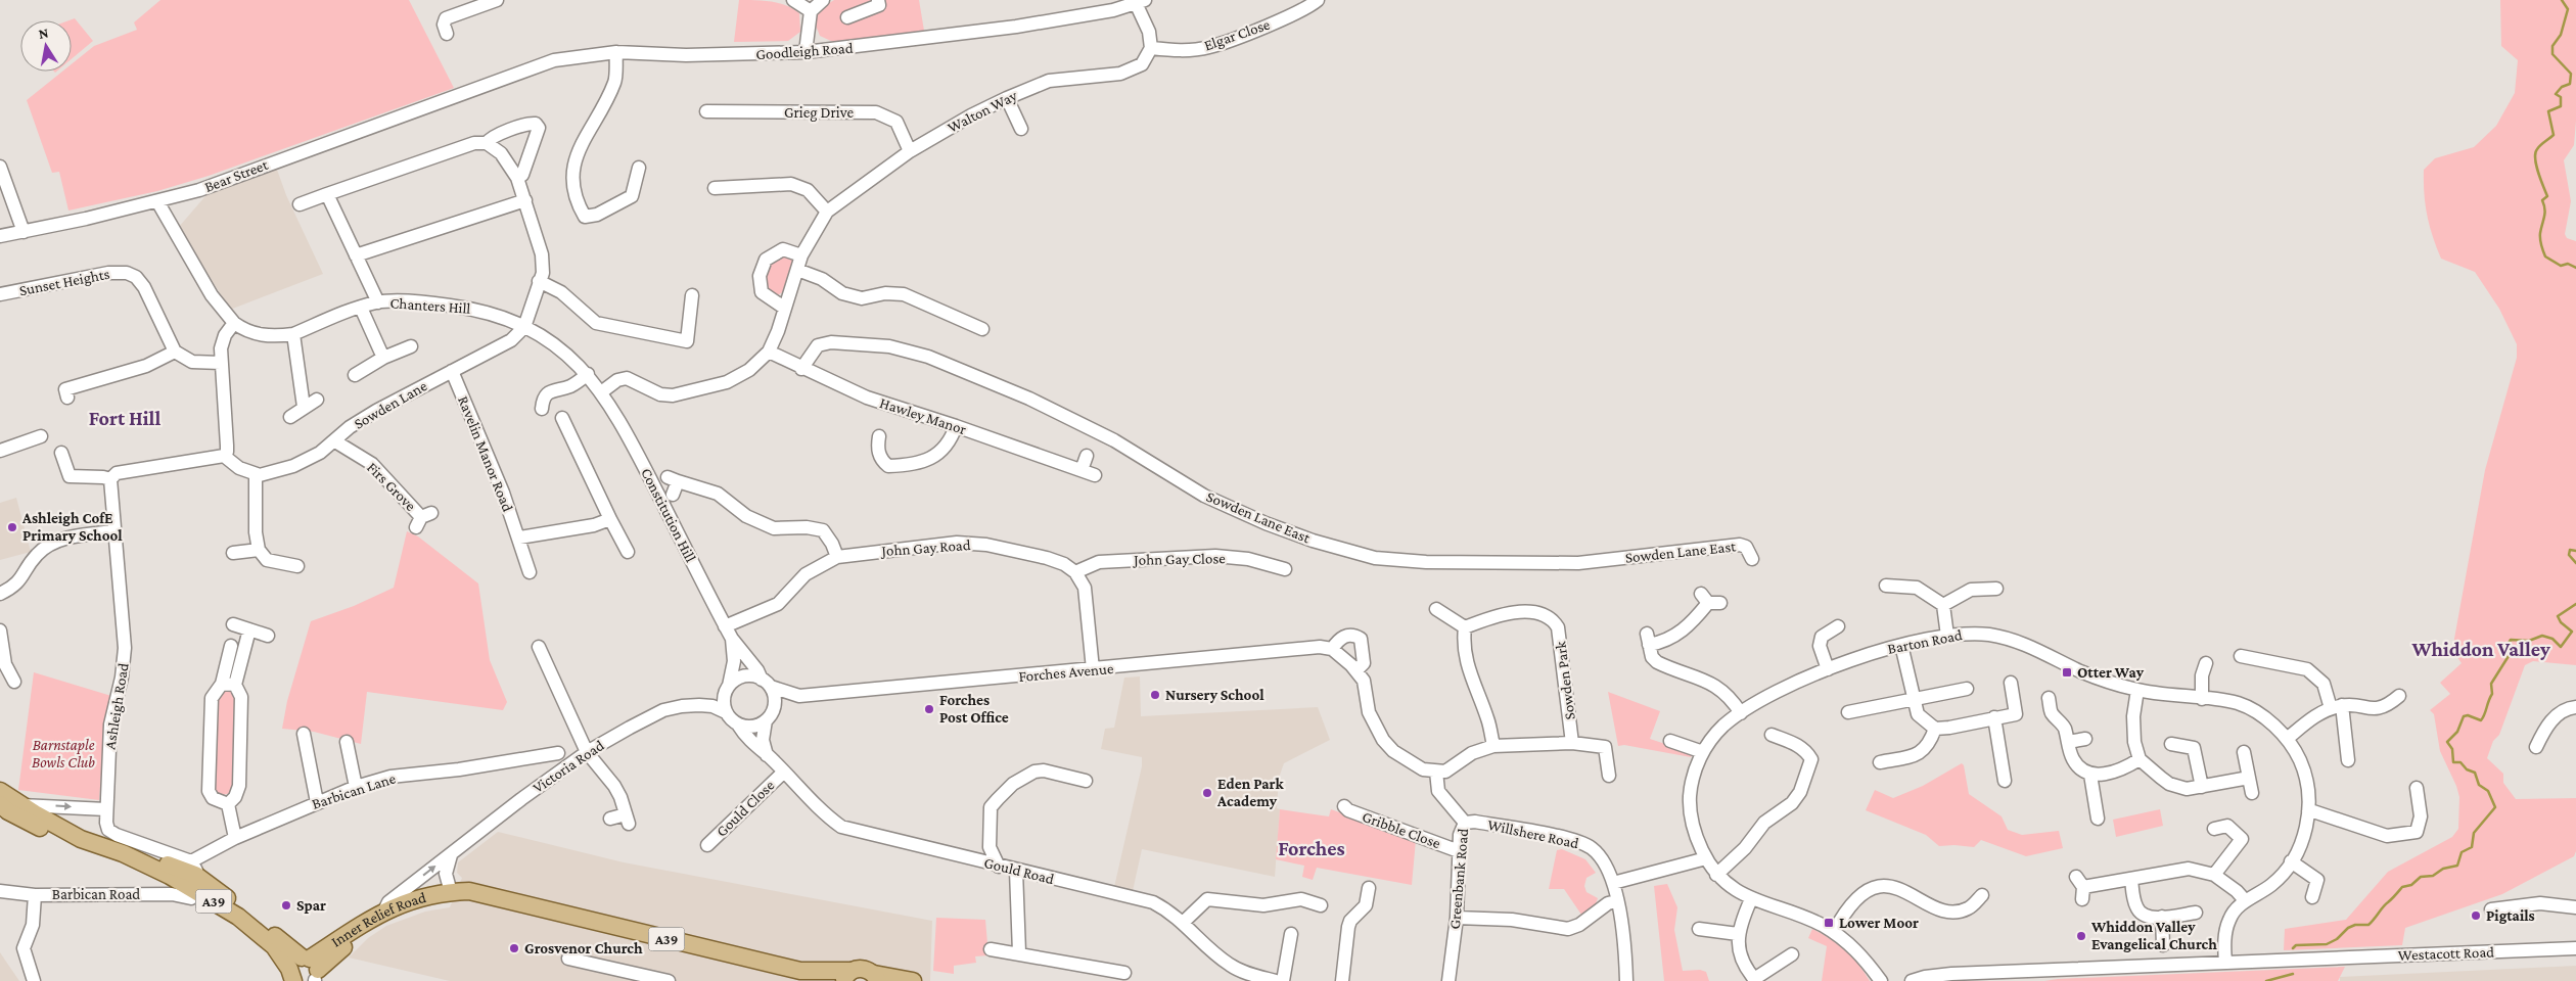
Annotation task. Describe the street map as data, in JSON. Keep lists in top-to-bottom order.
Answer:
{
  "streets": {
    "main road": ["A39", "Inner Relief Road"],
    "street": [
      "Elgar Close",
      "Goodleigh Road",
      "Walton Way",
      "Grieg Drive",
      "Bear Street",
      "Sunset Heights",
      "Chanters Hill",
      "Sowden Lane",
      "Hawley Manor",
      "Ravelin Manor Road",
      "Firs Grove",
      "Constitution Hill",
      "Sowden Lane East",
      "John Gay Road",
      "John Gay Close",
      "Barton Road",
      "Forches Avenue",
      "Sowden Park",
      "Ashleigh Road",
      "Victoria Road",
      "Barbican Lane",
      "Gould Close",
      "Gribble Close",
      "Willshere Road",
      "Gould Road",
      "Greenbank Road",
      "Barbican Road",
      "Westacott Road"
    ]
  },
  "crossings": [
    ["Elgar Close", "Walton Way"],
    ["Goodleigh Road", "Bear Street"],
    ["Walton Way", "Grieg Drive"],
    ["Walton Way", "Hawley Manor"],
    ["Chanters Hill", "Sowden Lane"],
    ["Sowden Lane", "Ravelin Manor Road"],
    ["Sowden Lane", "Firs Grove"],
    ["Hawley Manor", "Sowden Lane East"],
    ["Constitution Hill", "John Gay Road"],
    ["Constitution Hill", "Forches Avenue"],
    ["Constitution Hill", "Victoria Road"],
    ["Constitution Hill", "Gould Road"],
    ["John Gay Road", "John Gay Close"],
    ["Barton Road", "Westacott Road"],
    ["Forches Avenue", "Victoria Road"],
    ["Forches Avenue", "Gould Road"],
    ["Sowden Park", "Greenbank Road"],
    ["Ashleigh Road", "Barbican Lane"],
    ["Ashleigh Road", "A39"],
    ["Victoria Road", "Gould Road"],
    ["Victoria Road", "Inner Relief Road"],
    ["Barbican Lane", "A39"],
    ["Gould Close", "Gould Road"],
    ["Gribble Close", "Greenbank Road"],
    ["Willshere Road", "Greenbank Road"],
    ["A39", "Inner Relief Road"]
  ],
  "districts": ["Fort Hill", "Whiddon Valley", "Forches"],
  "parks": ["Barnstaple Bowls Club"],
  "places": {
    "other": [
      "Ashleigh CofE Primary School",
      "Nursery School",
      "Forches Post Office",
      "Eden Park Academy",
      "Spar",
      "Pigtails",
      "Whiddon Valley Evangelical Church",
      "Grosvenor Church"
    ],
    "transit": ["Otter Way", "Lower Moor"]
  },
  "north": "top"
}
